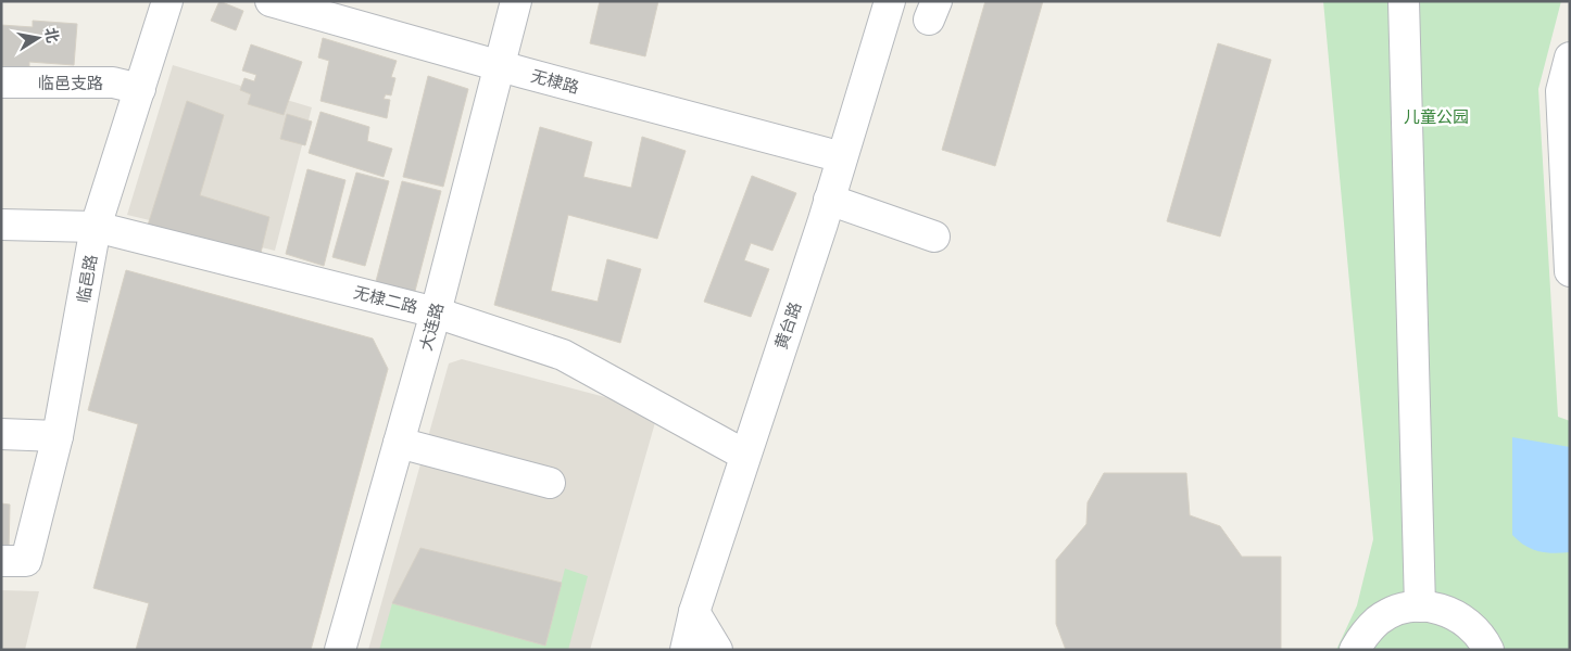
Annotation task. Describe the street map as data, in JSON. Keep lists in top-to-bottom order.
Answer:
{
  "streets": {
    "street": [
      "无棣路",
      "临邑支路",
      "临邑路",
      "无棣二路",
      "黄台路",
      "大连路"
    ]
  },
  "crossings": [
    ["无棣路", "黄台路"],
    ["无棣路", "大连路"],
    ["临邑支路", "临邑路"],
    ["临邑路", "无棣二路"],
    ["无棣二路", "黄台路"],
    ["无棣二路", "大连路"]
  ],
  "parks": ["儿童公园"],
  "north": "right"
}
